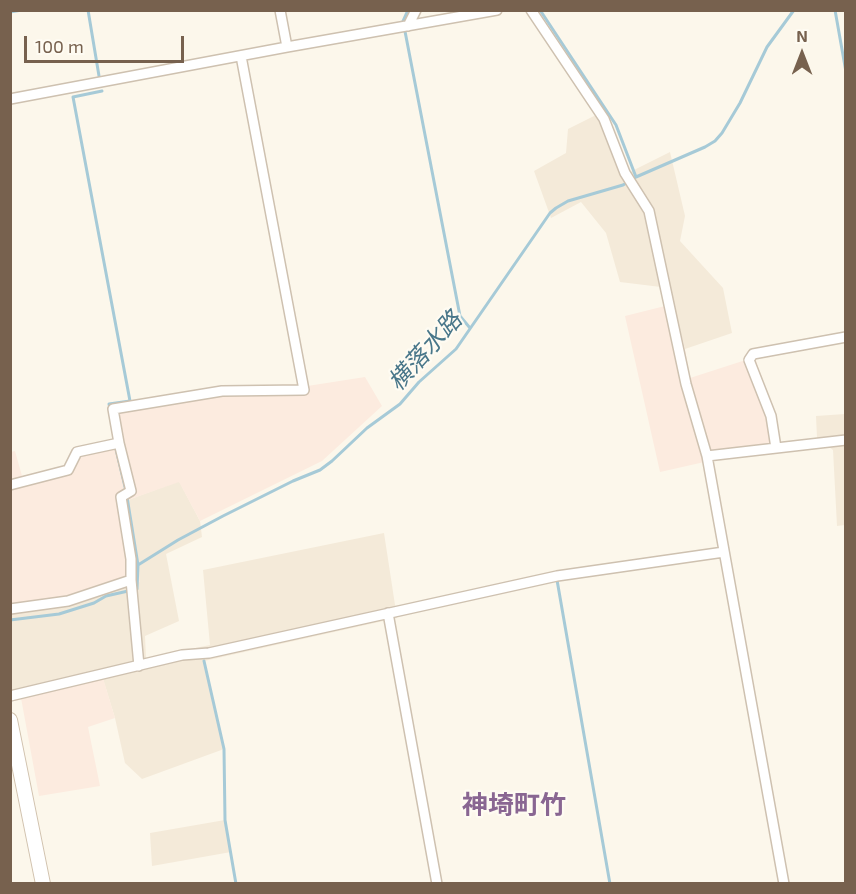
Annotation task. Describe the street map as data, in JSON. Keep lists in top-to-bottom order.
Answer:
{
  "districts": ["神埼町竹"],
  "water": ["横落水路"],
  "scale_bar": "100 m",
  "north": "top"
}
